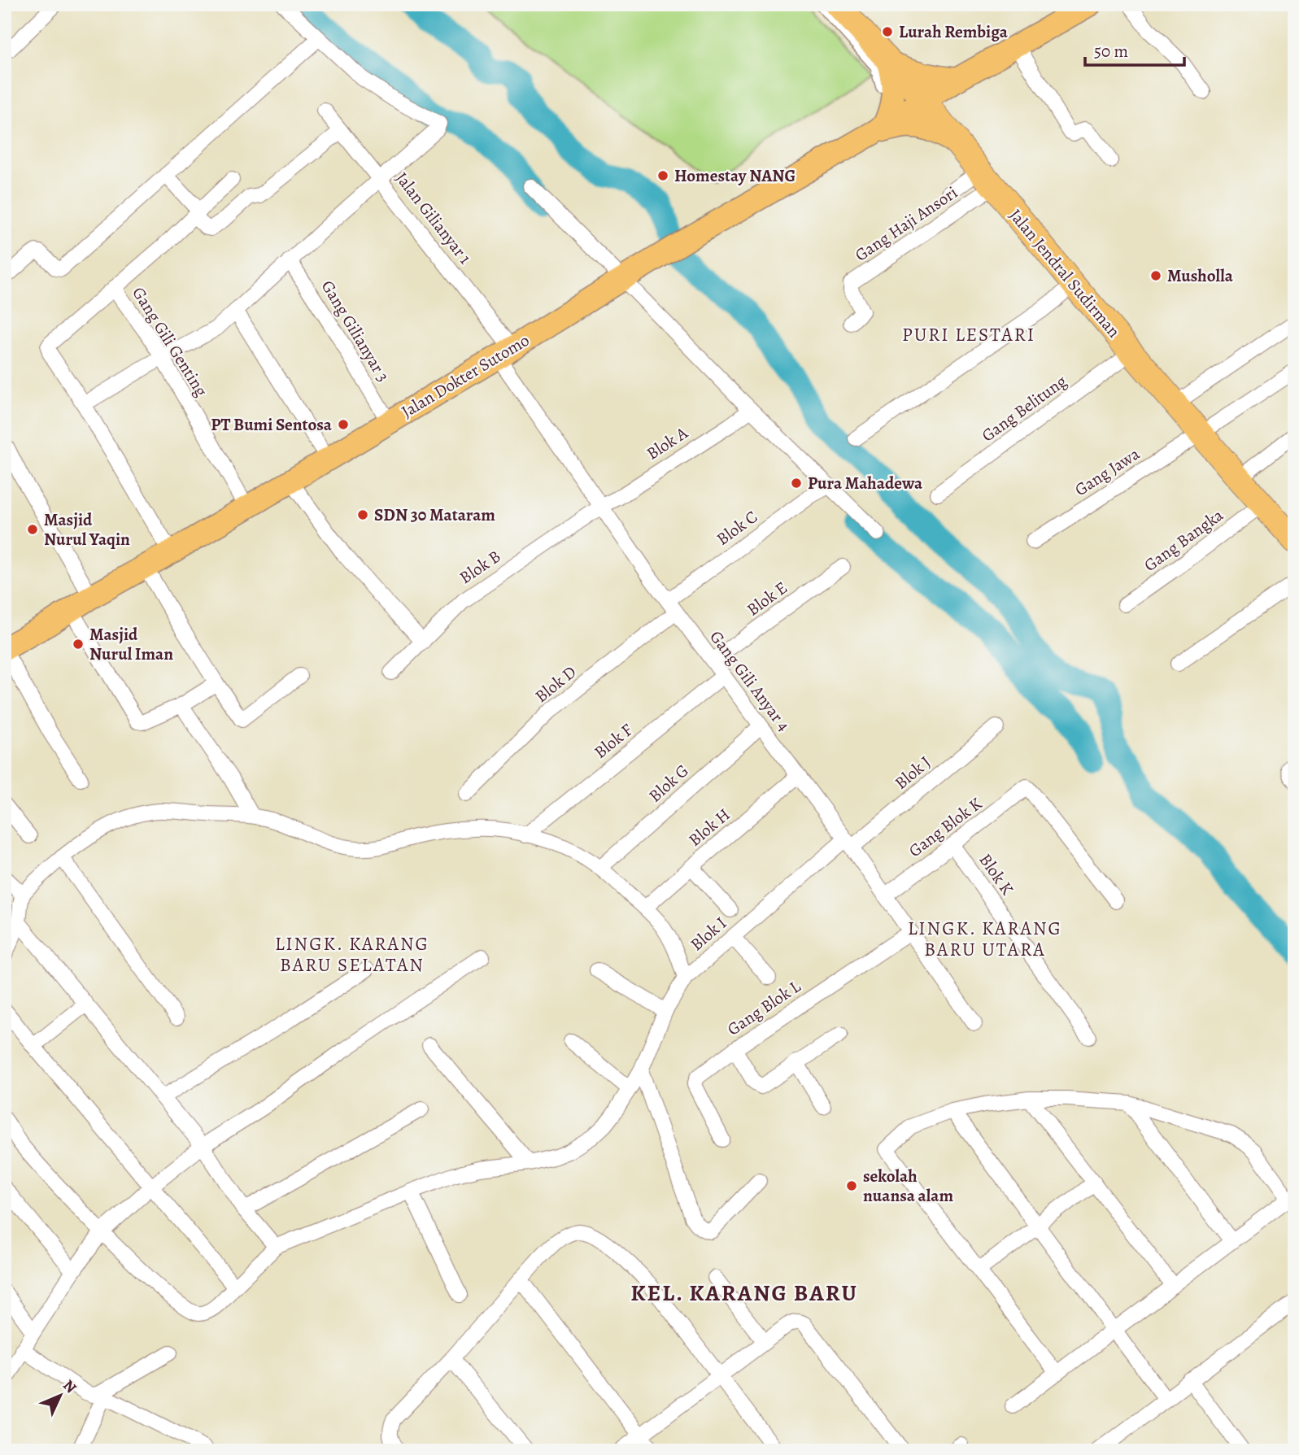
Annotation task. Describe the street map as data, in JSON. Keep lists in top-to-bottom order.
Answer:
{
  "streets": {
    "highway": ["Jalan Jendral Sudirman"],
    "main road": ["Jalan Dokter Sutomo"],
    "street": [
      "Jalan Gilianyar 1",
      "Gang Haji Ansori",
      "Gang Gilianyar 3",
      "Gang Gili Genting",
      "Gang Belitung",
      "Blok A",
      "Gang Jawa",
      "Blok C",
      "Gang Bangka",
      "Blok B",
      "Blok E",
      "Gang Gili Anyar 4",
      "Blok D",
      "Blok F",
      "Blok J",
      "Blok G",
      "Blok H",
      "Gang Blok K",
      "Blok K",
      "Blok I",
      "Gang Blok L"
    ]
  },
  "crossings": [
    ["Jalan Gilianyar 1", "Jalan Dokter Sutomo"],
    ["Jalan Gilianyar 1", "Gang Gili Anyar 4"],
    ["Gang Haji Ansori", "Jalan Jendral Sudirman"],
    ["Jalan Jendral Sudirman", "Jalan Dokter Sutomo"],
    ["Jalan Jendral Sudirman", "Gang Belitung"],
    ["Jalan Jendral Sudirman", "Gang Jawa"],
    ["Jalan Jendral Sudirman", "Gang Bangka"],
    ["Gang Gilianyar 3", "Jalan Dokter Sutomo"],
    ["Gang Gili Genting", "Jalan Dokter Sutomo"],
    ["Jalan Dokter Sutomo", "Gang Gili Anyar 4"],
    ["Blok A", "Blok B"],
    ["Blok A", "Gang Gili Anyar 4"],
    ["Blok C", "Gang Gili Anyar 4"],
    ["Blok C", "Blok D"],
    ["Blok B", "Gang Gili Anyar 4"],
    ["Blok E", "Gang Gili Anyar 4"],
    ["Gang Gili Anyar 4", "Blok D"],
    ["Gang Gili Anyar 4", "Blok F"],
    ["Gang Gili Anyar 4", "Blok J"],
    ["Gang Gili Anyar 4", "Blok G"],
    ["Gang Gili Anyar 4", "Blok H"],
    ["Gang Gili Anyar 4", "Gang Blok K"],
    ["Gang Gili Anyar 4", "Blok I"],
    ["Gang Gili Anyar 4", "Gang Blok L"],
    ["Blok J", "Blok I"],
    ["Gang Blok K", "Blok K"]
  ],
  "districts": [
    "PURI LESTARI",
    "LINGK. KARANG BARU UTARA",
    "LINGK. KARANG BARU SELATAN",
    "KEL. KARANG BARU"
  ],
  "places": [
    "Lurah Rembiga",
    "Homestay NANG",
    "Musholla",
    "PT Bumi Sentosa",
    "Pura Mahadewa",
    "SDN 30 Mataram",
    "Masjid Nurul Yaqin",
    "Masjid Nurul Iman",
    "sekolah nuansa alam"
  ],
  "scale_bar": "50 m",
  "north": "top right"
}
